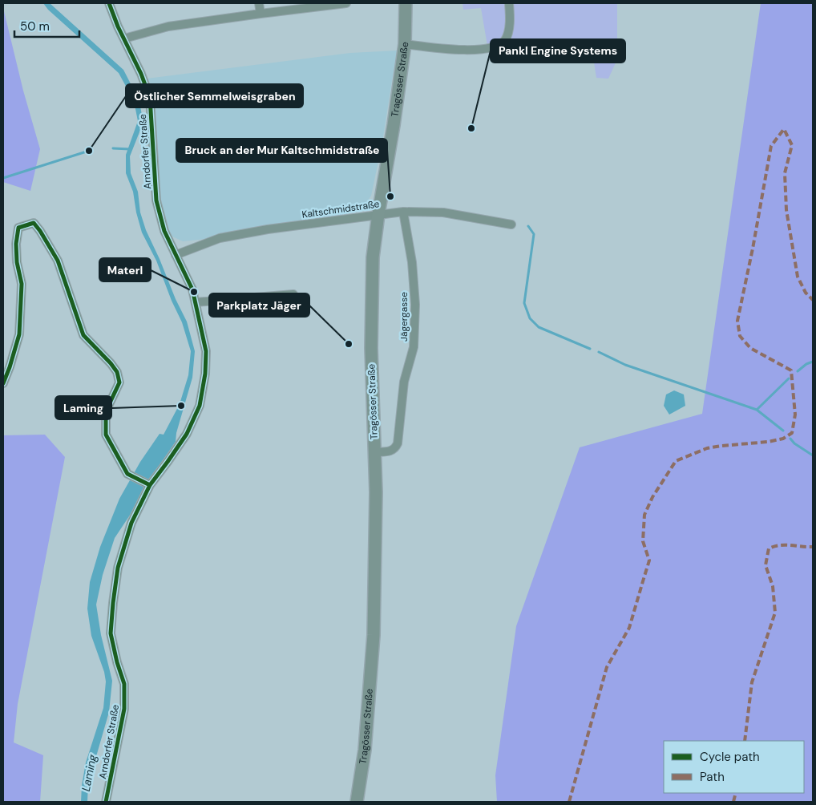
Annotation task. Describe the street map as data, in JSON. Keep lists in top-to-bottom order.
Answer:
{
  "streets": {
    "main road": ["Tragösser Straße"],
    "street": ["Arndorfer Straße", "Kaltschmidstraße", "Jägergasse"]
  },
  "crossings": [
    ["Tragösser Straße", "Kaltschmidstraße"],
    ["Tragösser Straße", "Jägergasse"],
    ["Arndorfer Straße", "Kaltschmidstraße"],
    ["Kaltschmidstraße", "Jägergasse"]
  ],
  "water": ["Laming"],
  "places": [
    "Pankl Engine Systems",
    "Östlicher Semmelweisgraben",
    "Bruck an der Mur Kaltschmidstraße",
    "Materl",
    "Parkplatz Jäger",
    "Laming"
  ],
  "legend": ["Cycle path", "Path"],
  "scale_bar": "50 m"
}
